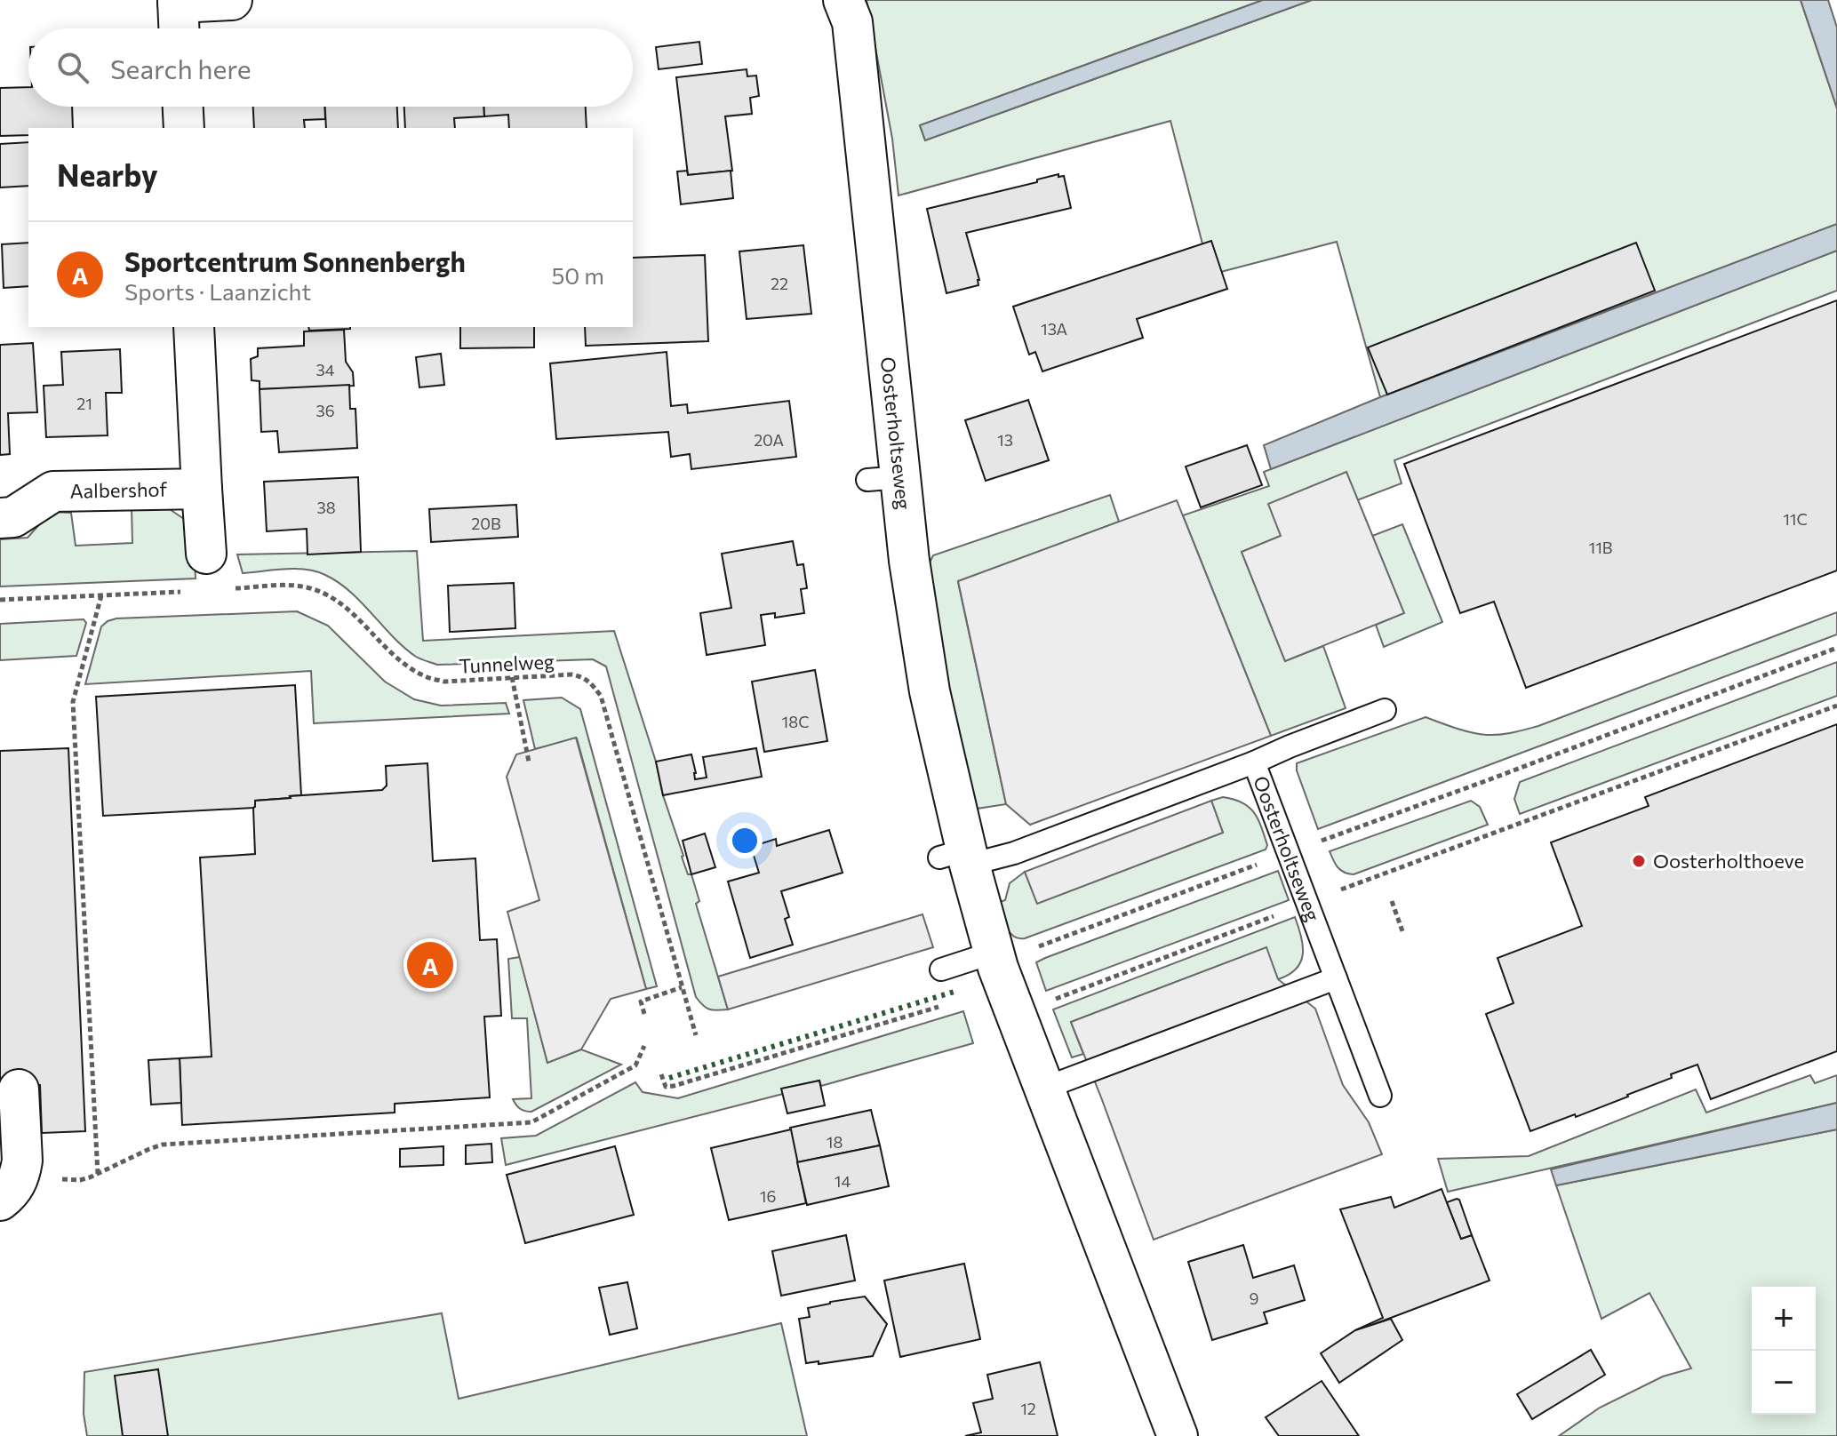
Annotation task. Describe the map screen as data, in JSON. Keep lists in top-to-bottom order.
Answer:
{
  "streets": {
    "street": ["Oosterholtseweg", "Aalbershof"],
    "path": ["Tunnelweg"]
  },
  "places": ["Oosterholthoeve"],
  "house_numbers": [
    "22",
    "13A",
    "34",
    "21",
    "36",
    "20A",
    "13",
    "38",
    "11C",
    "20B",
    "11B",
    "18C",
    "18",
    "14",
    "16",
    "9",
    "12"
  ],
  "page": {
    "search": "Search here",
    "heading": "Nearby",
    "list": [
      {
        "mark": "A",
        "name": "Sportcentrum Sonnenbergh",
        "note": "Sports · Laanzicht",
        "value": "50 m"
      }
    ],
    "pins": "A",
    "map_buttons": ["+", "−"]
  }
}
